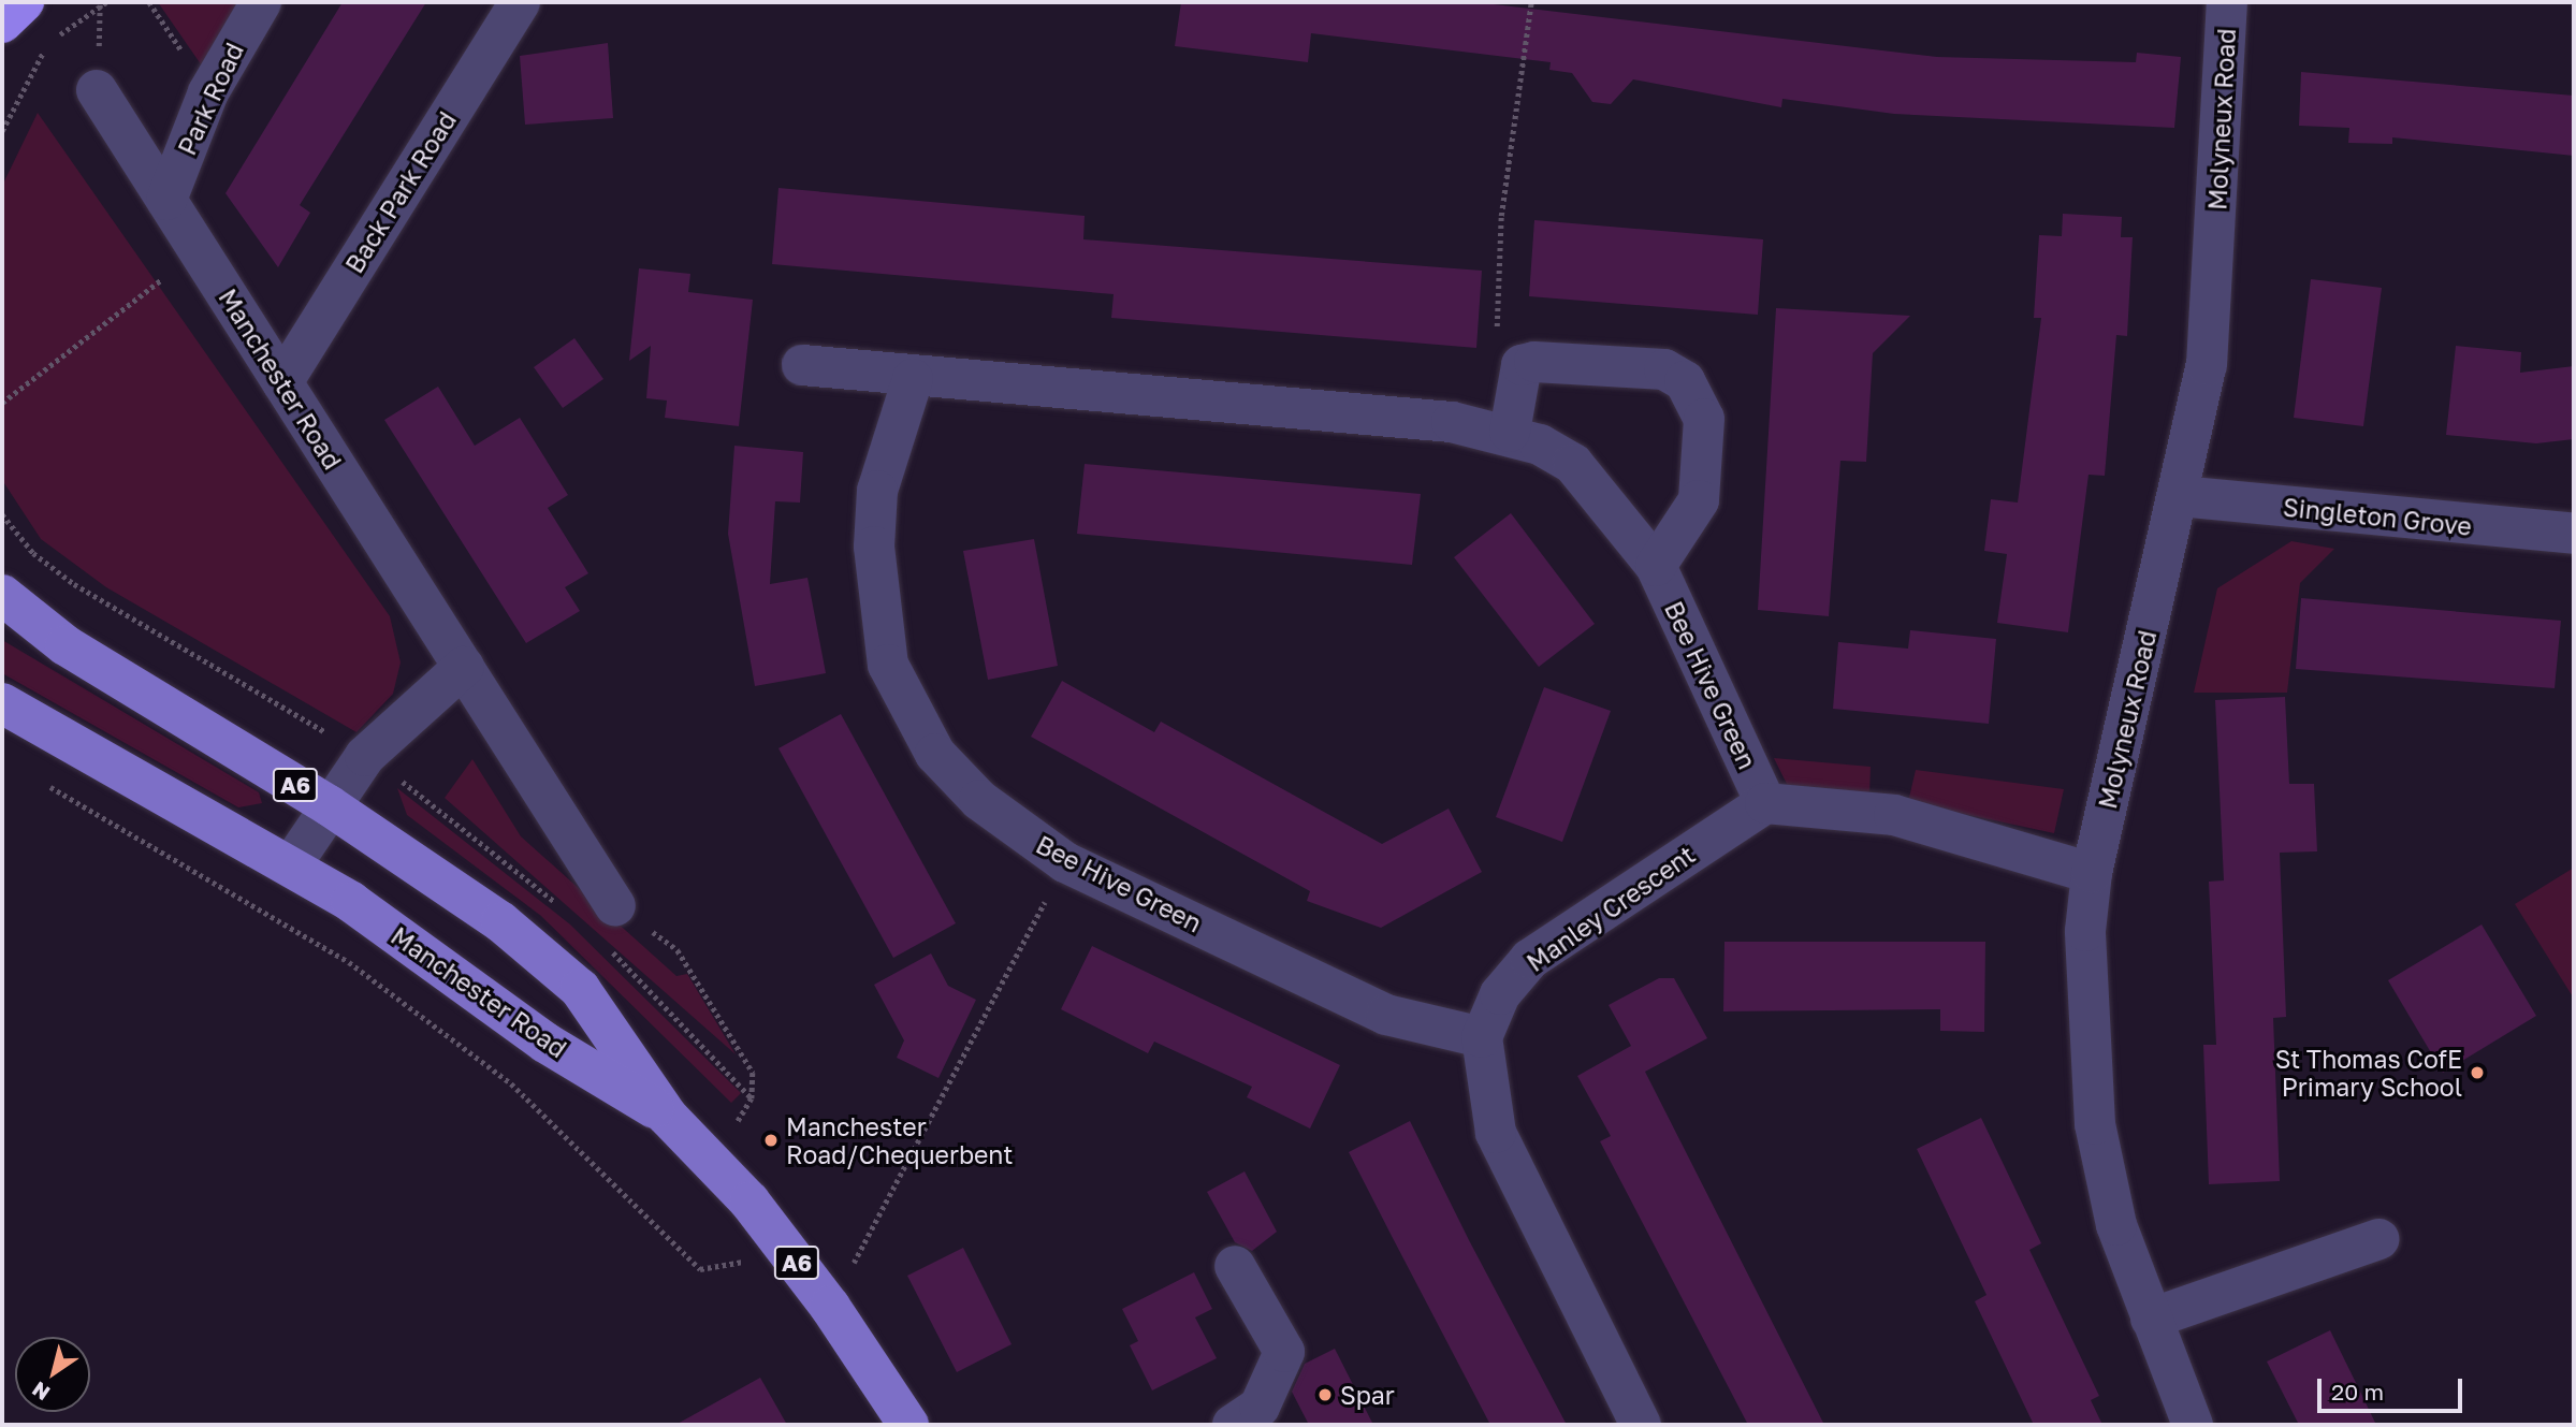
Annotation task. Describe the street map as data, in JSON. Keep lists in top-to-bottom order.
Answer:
{
  "streets": {
    "main road": ["Manchester Road", "A6"],
    "street": [
      "Park Road",
      "Molyneux Road",
      "Back Park Road",
      "Singleton Grove",
      "Bee Hive Green",
      "Manley Crescent"
    ]
  },
  "crossings": [
    ["Park Road", "Manchester Road"],
    ["Molyneux Road", "Singleton Grove"],
    ["Back Park Road", "Manchester Road"],
    ["Bee Hive Green", "Manley Crescent"]
  ],
  "places": ["St Thomas CofE Primary School", "Manchester Road/Chequerbent", "Spar"],
  "scale_bar": "20 m",
  "north": "bottom left"
}
